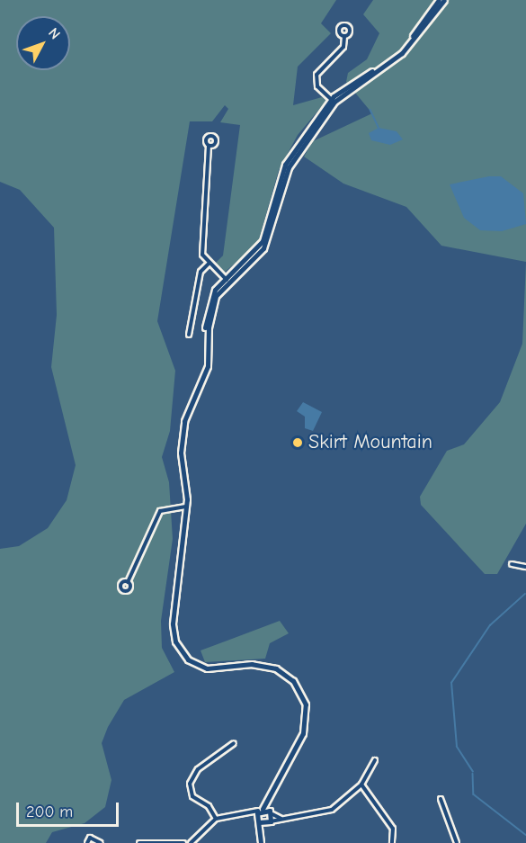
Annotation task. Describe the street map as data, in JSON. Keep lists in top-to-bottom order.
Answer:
{
  "places": ["Skirt Mountain"],
  "scale_bar": "200 m",
  "north": "top right"
}
